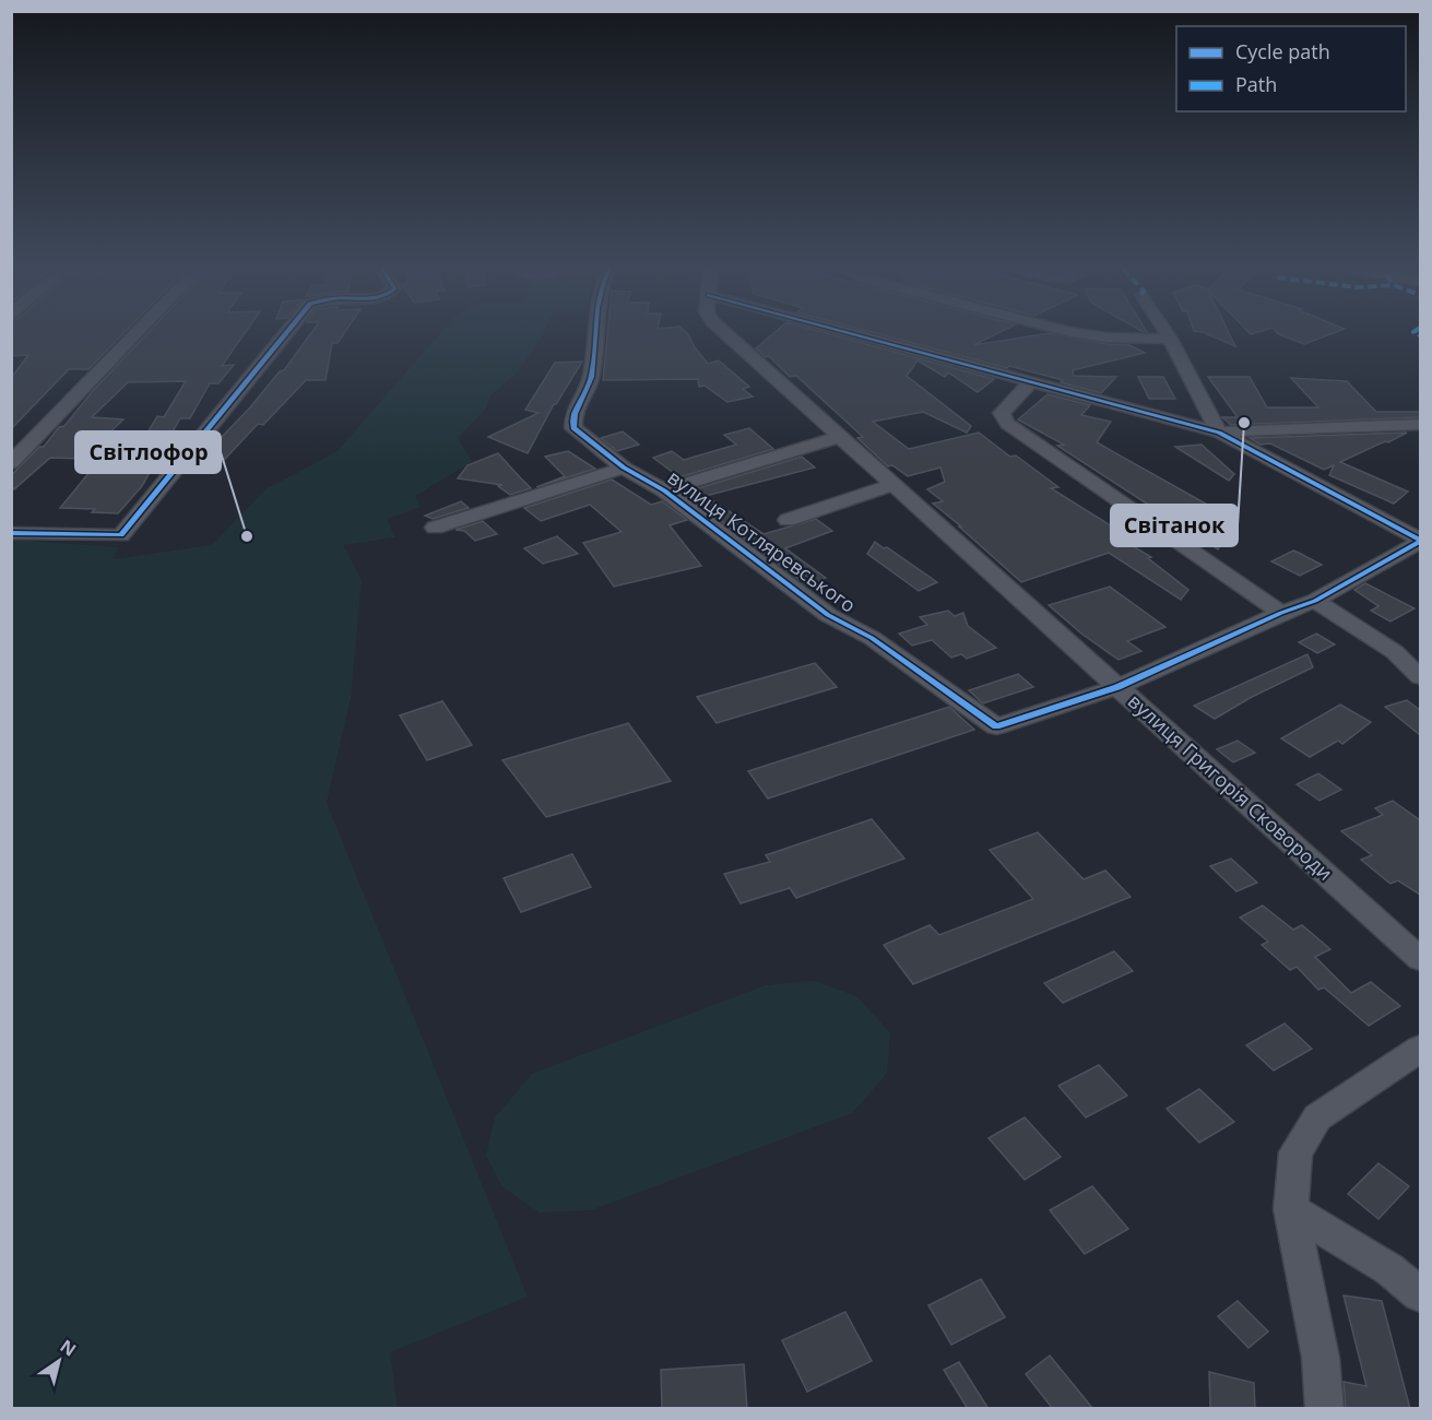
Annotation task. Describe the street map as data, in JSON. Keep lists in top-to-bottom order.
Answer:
{
  "streets": {
    "street": ["вулиця Котляревського", "вулиця Григорія Сковороди"]
  },
  "crossings": [
    ["вулиця Котляревського", "вулиця Григорія Сковороди"]
  ],
  "places": ["Світанок", "Світлофор"],
  "legend": ["Cycle path", "Path"],
  "north": "top right"
}
